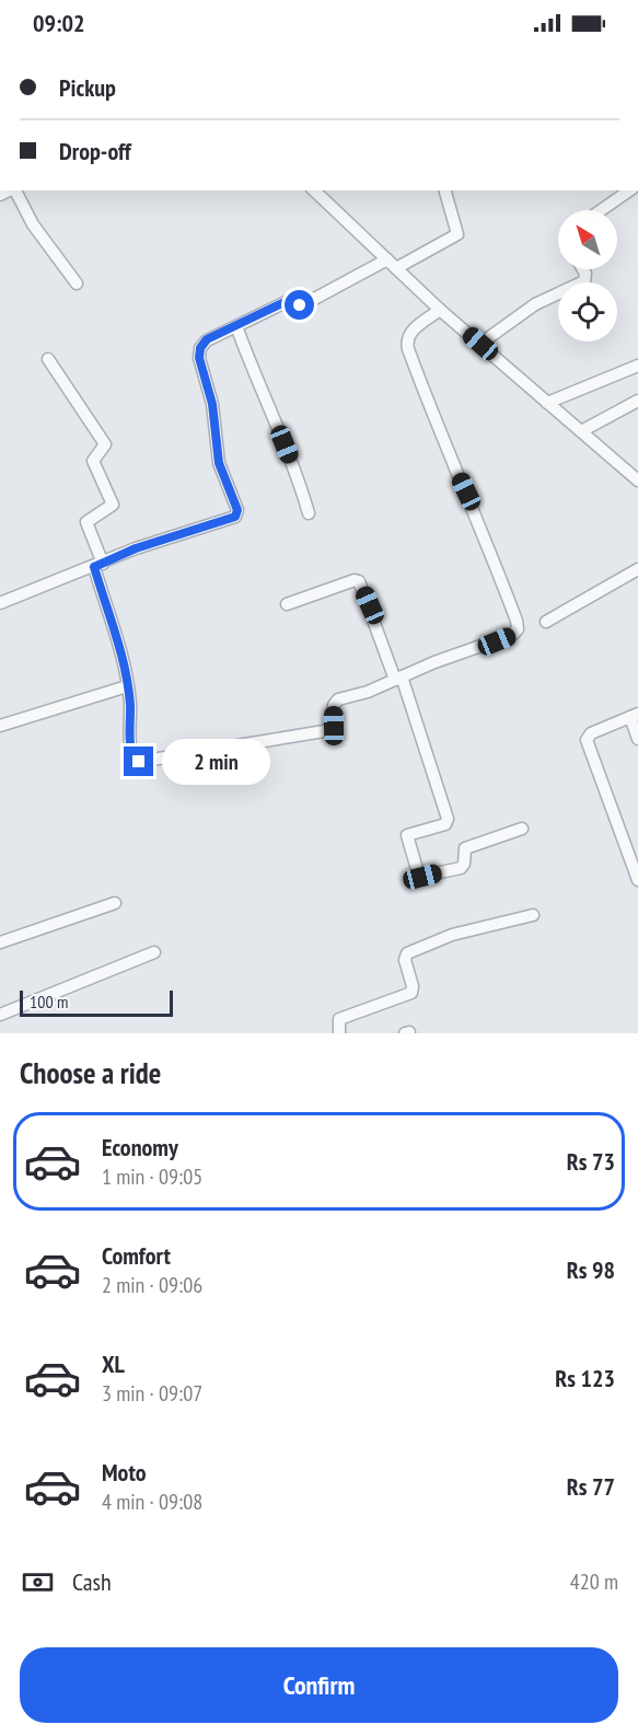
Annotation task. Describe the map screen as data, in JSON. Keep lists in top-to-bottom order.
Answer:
{
  "scale_bar": "100 m",
  "north": "top left",
  "page": {
    "status": "09:02",
    "banner": ["Pickup", "Drop-off"],
    "bubble": "2 min",
    "scale": "100 m",
    "heading": "Choose a ride",
    "list": [
      {
        "name": "Economy",
        "note": "1 min · 09:05",
        "value": "Rs 73"
      },
      {
        "name": "Comfort",
        "note": "2 min · 09:06",
        "value": "Rs 98"
      },
      {
        "name": "XL",
        "note": "3 min · 09:07",
        "value": "Rs 123"
      },
      {
        "name": "Moto",
        "note": "4 min · 09:08",
        "value": "Rs 77"
      }
    ],
    "pay": ["Cash", "420 m"],
    "buttons": "Confirm"
  }
}
